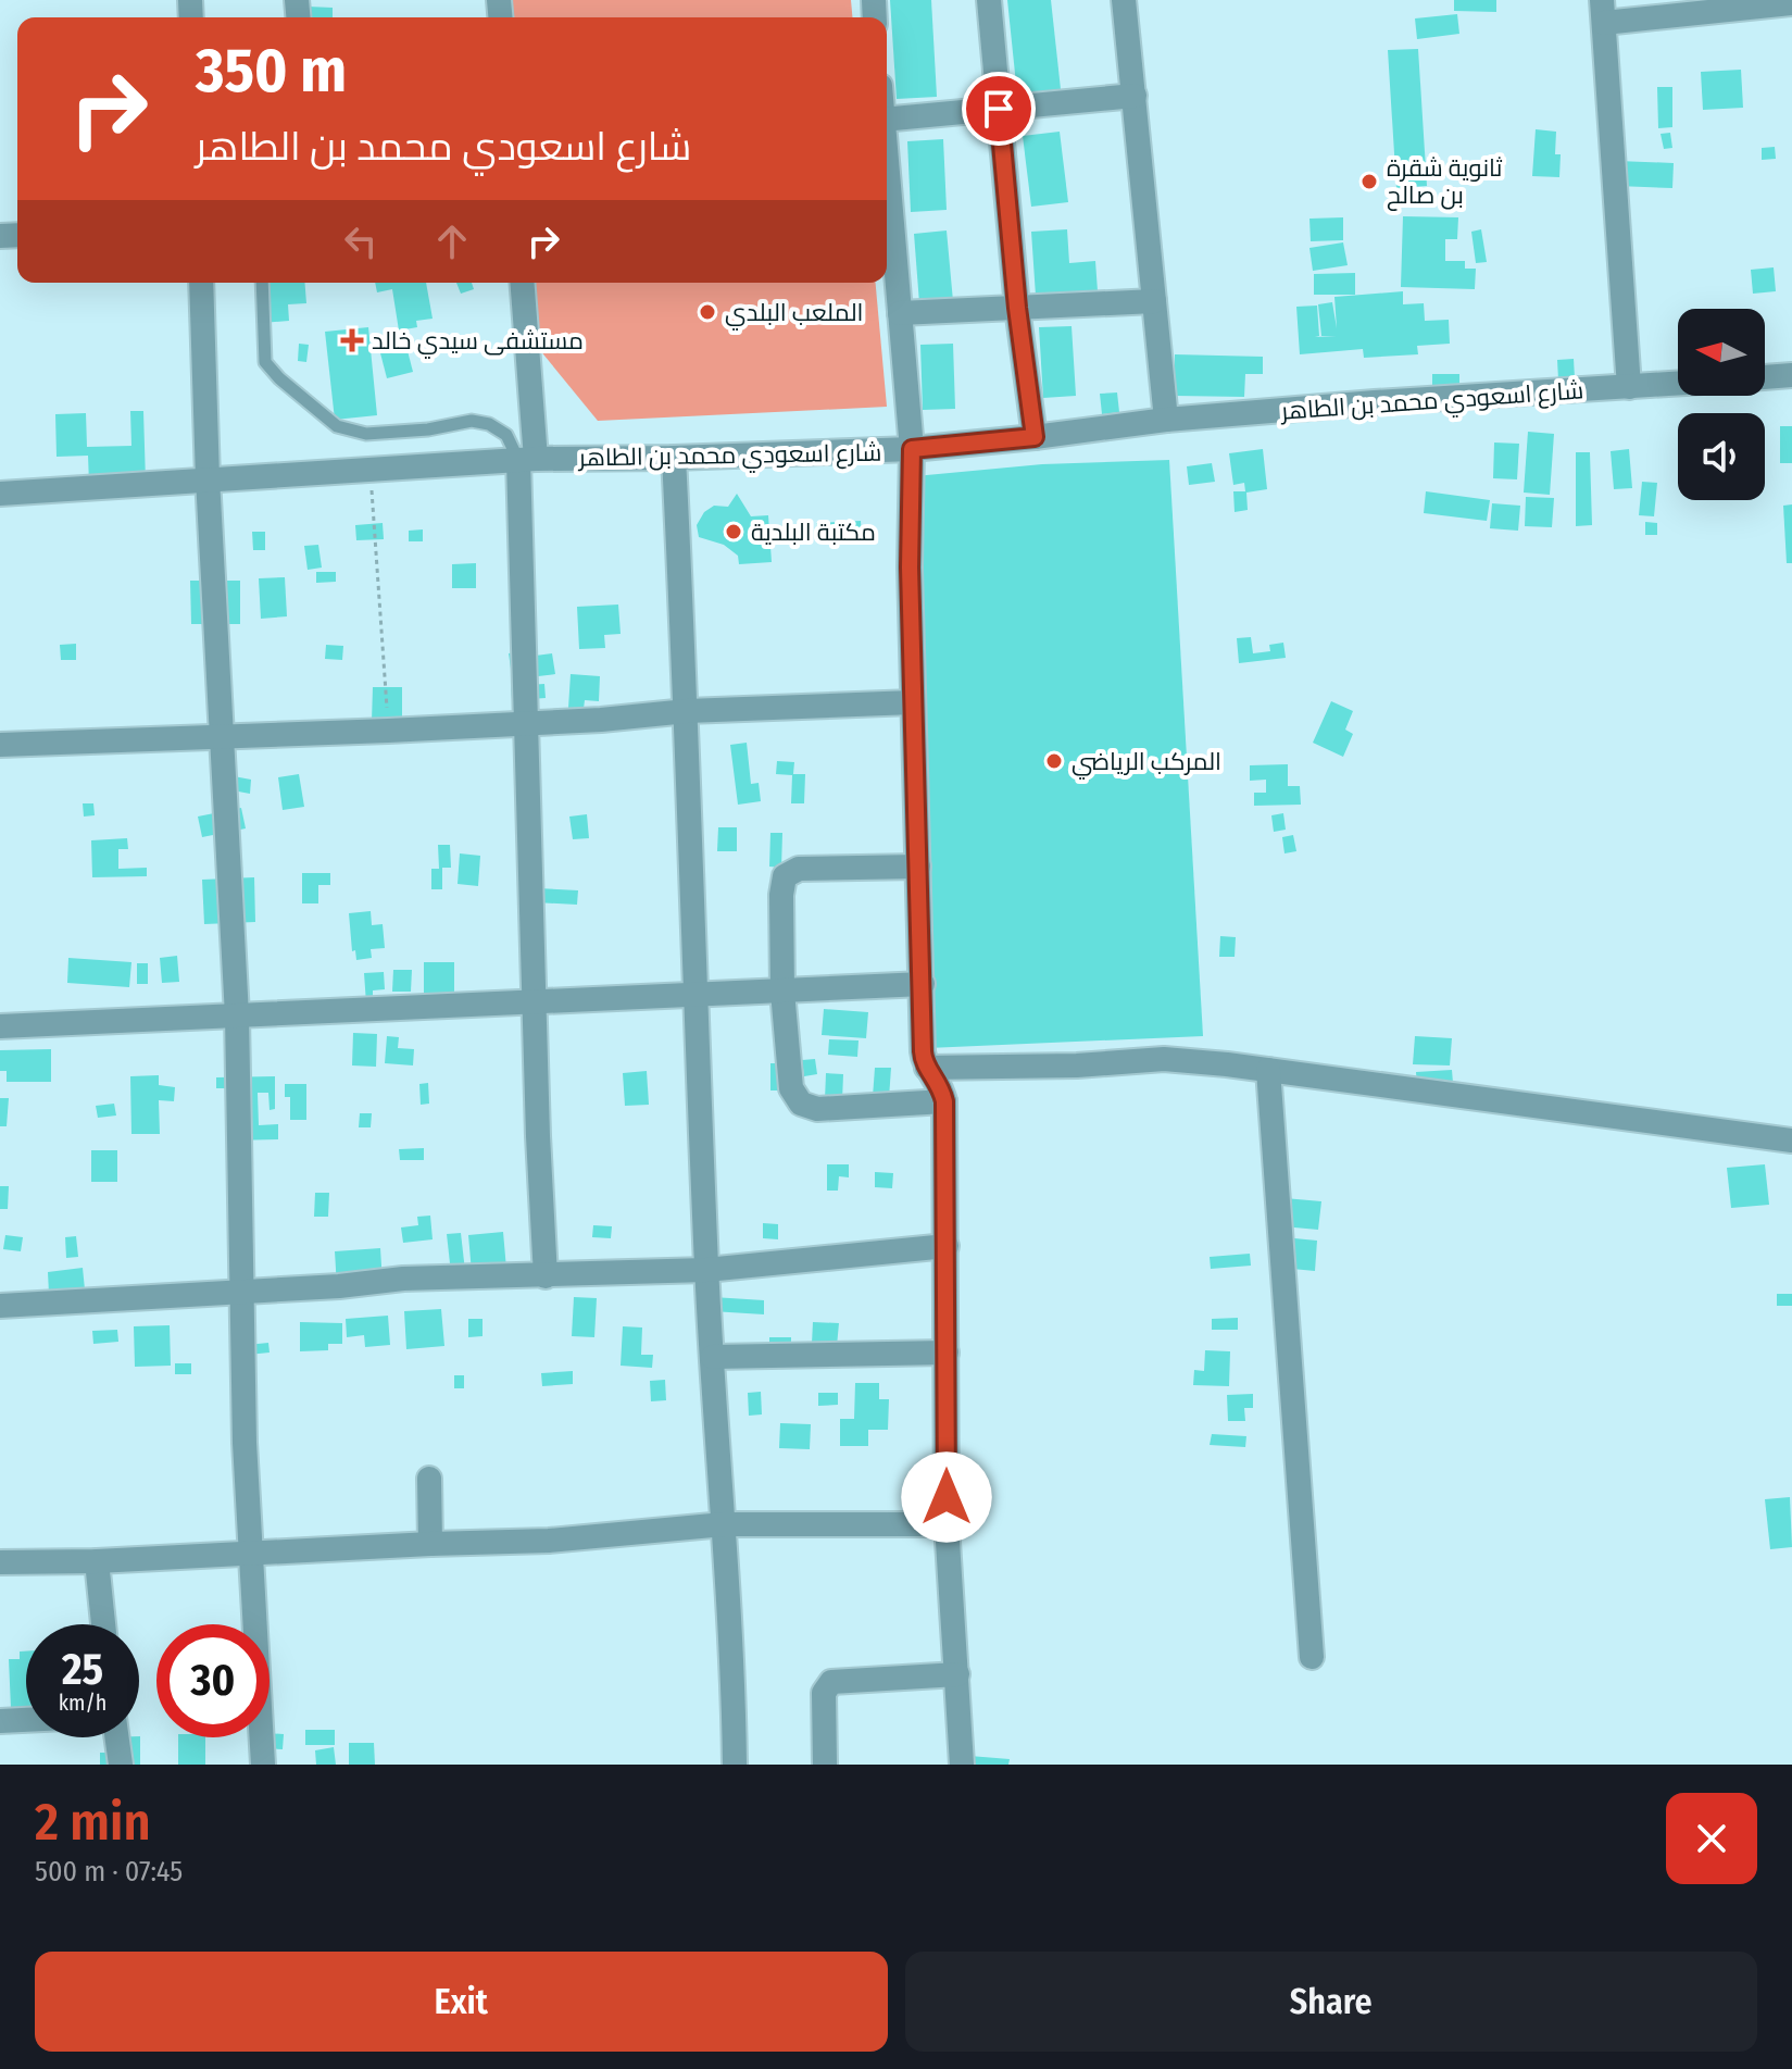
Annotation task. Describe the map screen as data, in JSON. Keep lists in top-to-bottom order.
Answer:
{
  "streets": {
    "street": ["شارع اسعودي محمد بن الطاهر"]
  },
  "places": {
    "other": [
      "ثانوية شقرة بن صالح",
      "الملعب البلدي",
      "مكتبة البلدية",
      "المركب الرياضي"
    ],
    "health": ["مستشفى سيدي خالد"]
  },
  "north": "left",
  "page": {
    "turn": ["350 m", "شارع اسعودي محمد بن الطاهر"],
    "speed": "25 km/h",
    "limit": "30",
    "heading": ["2 min", "500 m · 07:45"],
    "buttons": ["Exit", "Share"]
  }
}
